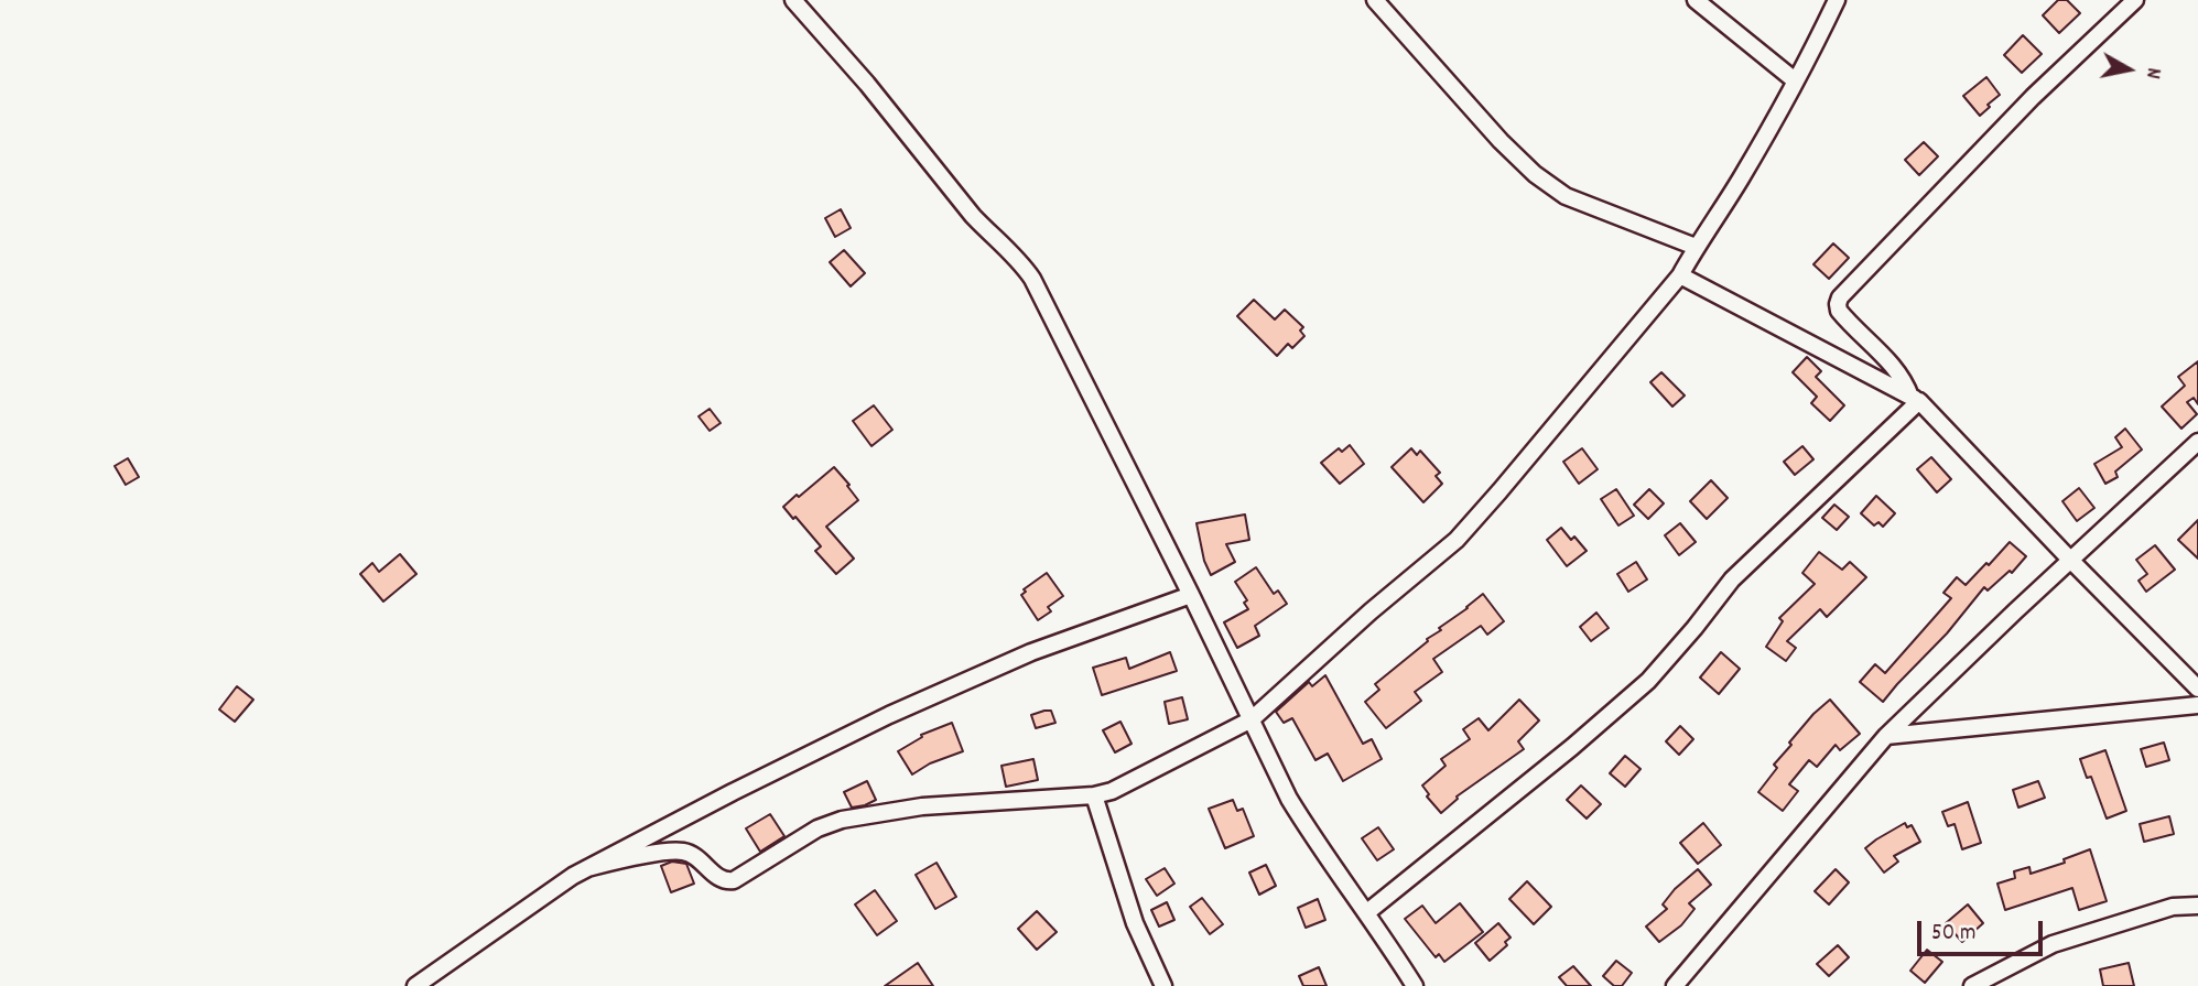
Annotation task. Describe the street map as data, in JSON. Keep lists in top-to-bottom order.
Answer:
{
  "scale_bar": "50 m",
  "north": "right"
}
